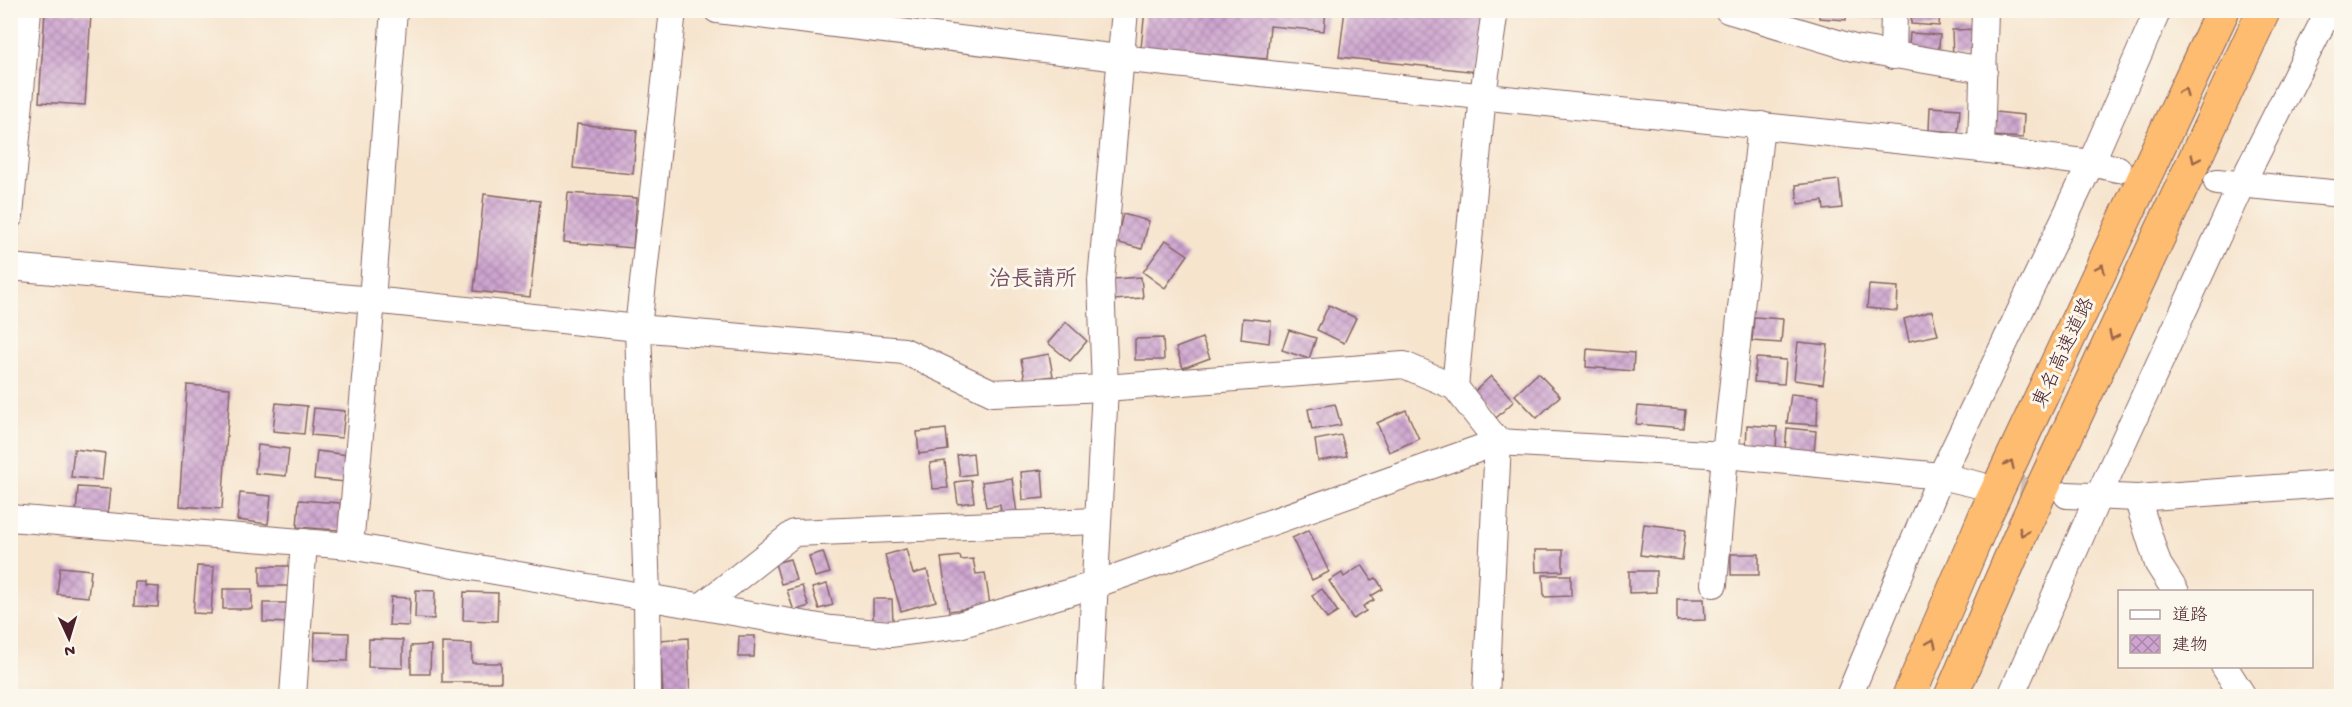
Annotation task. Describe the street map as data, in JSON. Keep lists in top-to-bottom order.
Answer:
{
  "streets": {
    "highway": ["東名高速道路"]
  },
  "districts": ["治長請所"],
  "legend": ["道路", "建物"],
  "north": "bottom"
}
